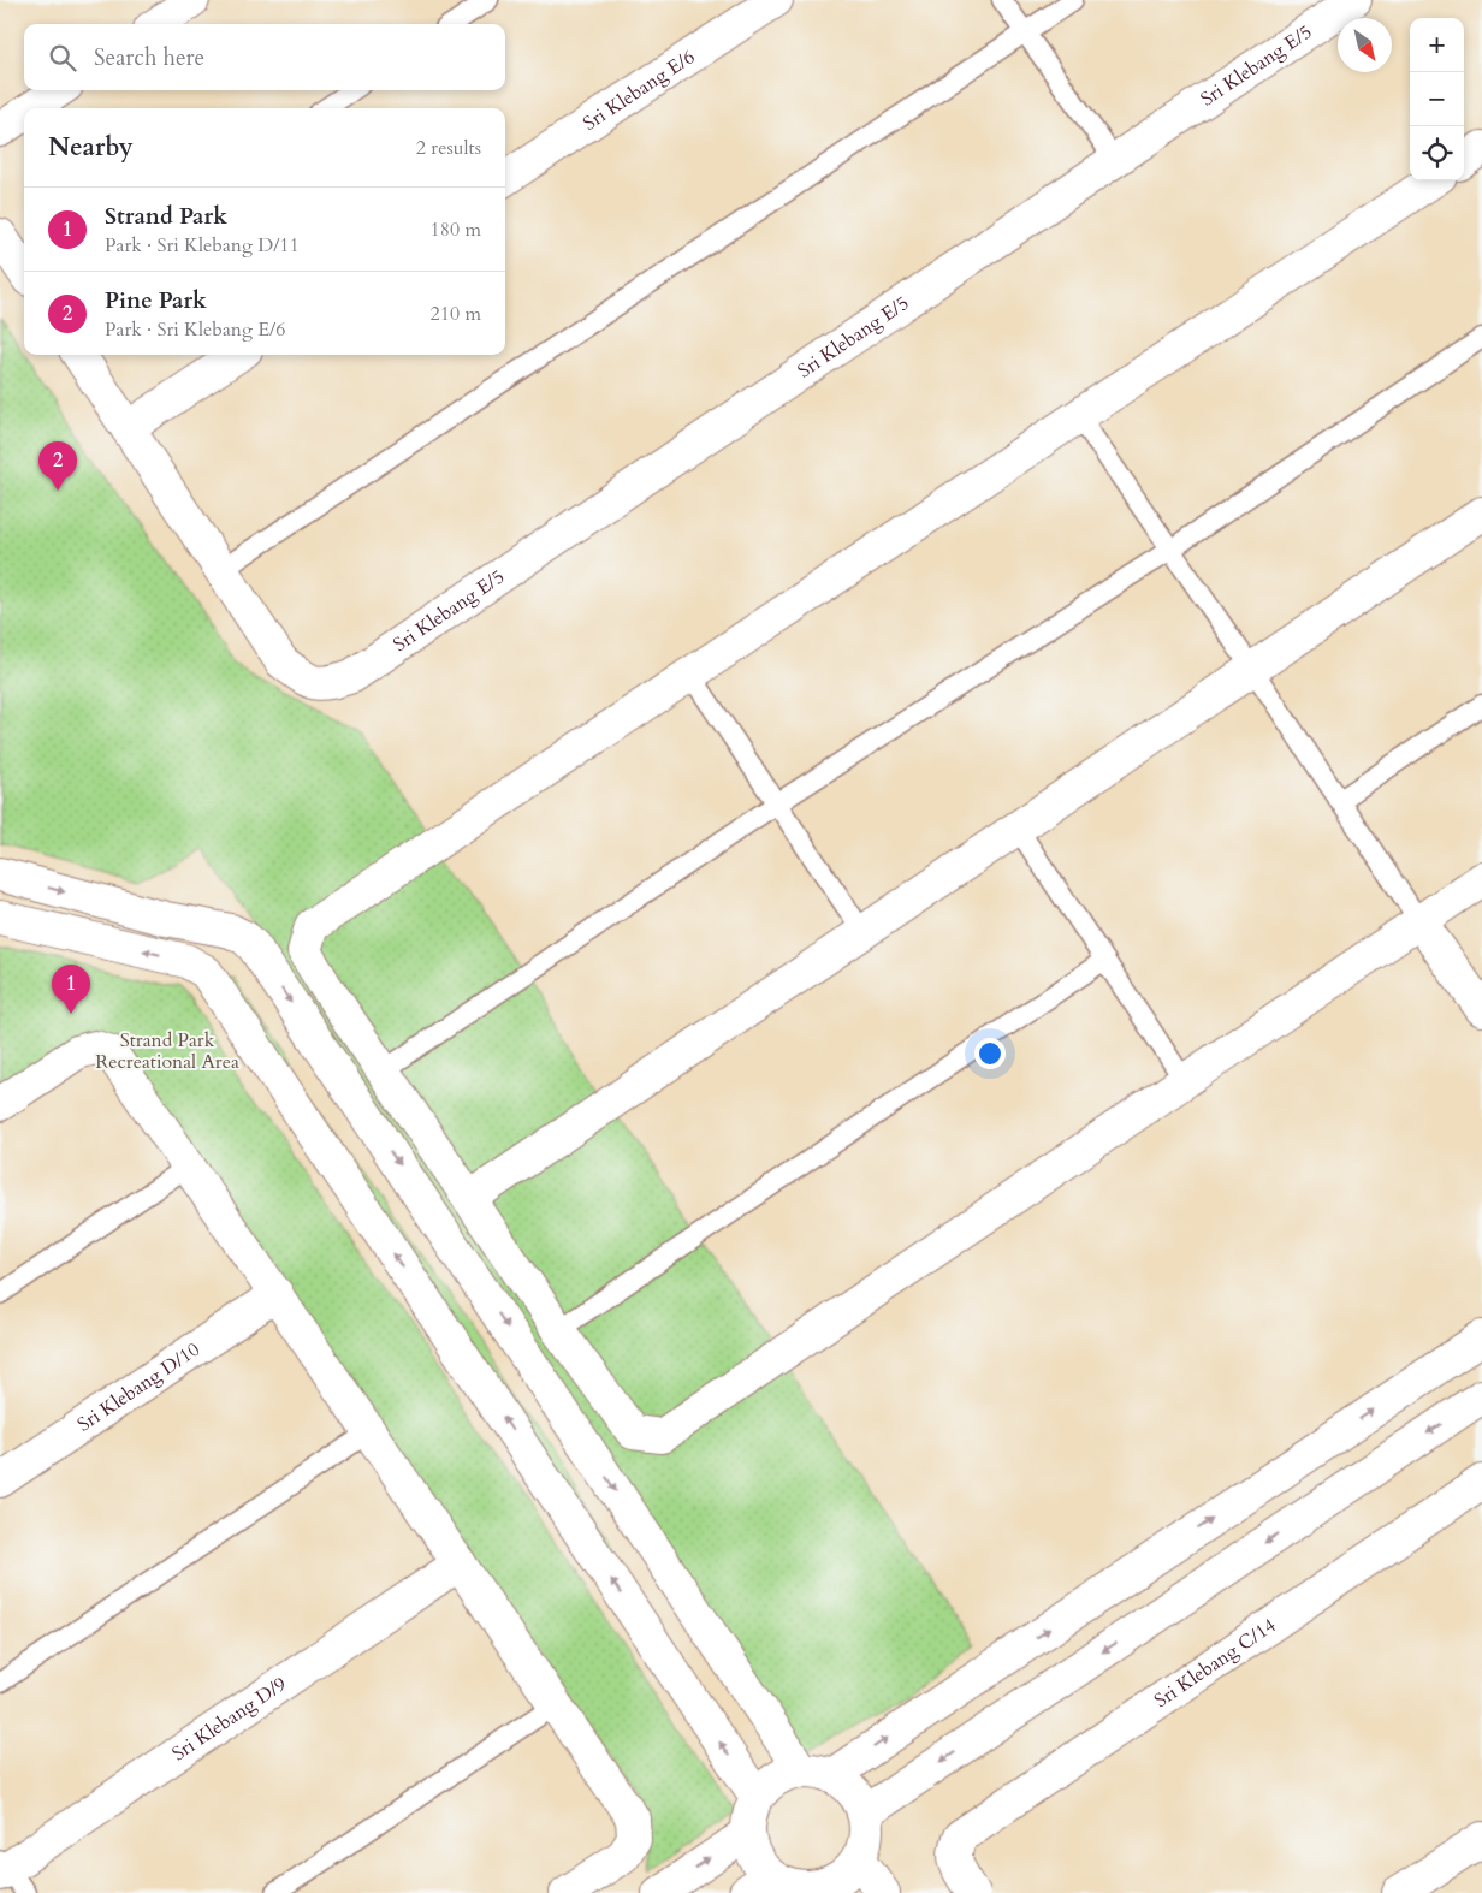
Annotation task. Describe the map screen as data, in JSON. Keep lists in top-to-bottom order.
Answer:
{
  "streets": {
    "street": [
      "Sri Klebang E/5",
      "Sri Klebang E/6",
      "Sri Klebang D/10",
      "Sri Klebang C/14",
      "Sri Klebang D/9"
    ]
  },
  "parks": ["Strand Park Recreational Area"],
  "north": "bottom right",
  "page": {
    "map_buttons": ["+", "−"],
    "search": "Search here",
    "heading": ["Nearby", "2 results"],
    "list": [
      {
        "mark": "1",
        "name": "Strand Park",
        "note": "Park · Sri Klebang D/11",
        "value": "180 m"
      },
      {
        "mark": "2",
        "name": "Pine Park",
        "note": "Park · Sri Klebang E/6",
        "value": "210 m"
      }
    ],
    "pins": ["2", "1"]
  }
}
